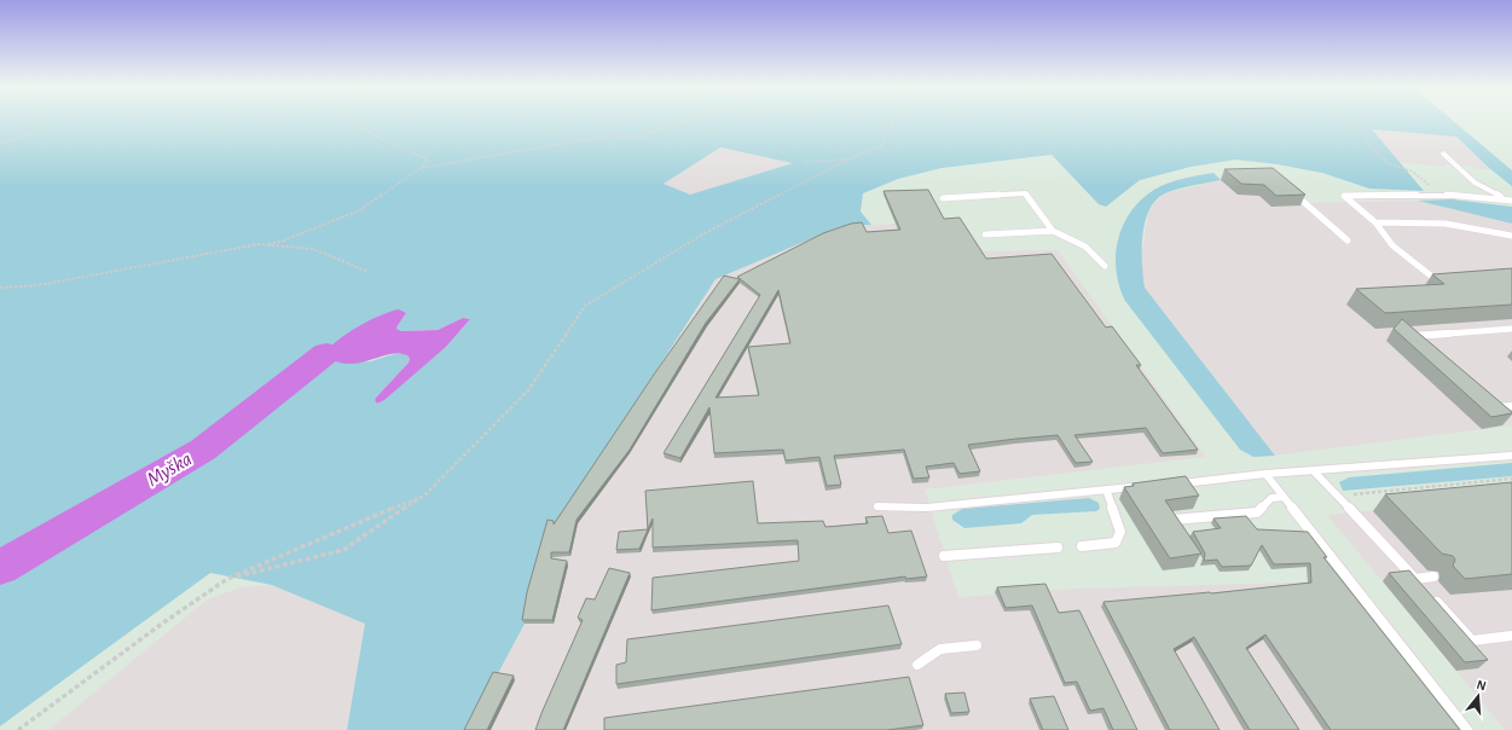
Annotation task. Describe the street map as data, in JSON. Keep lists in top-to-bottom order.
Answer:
{
  "water": ["Муška"],
  "north": "top"
}
